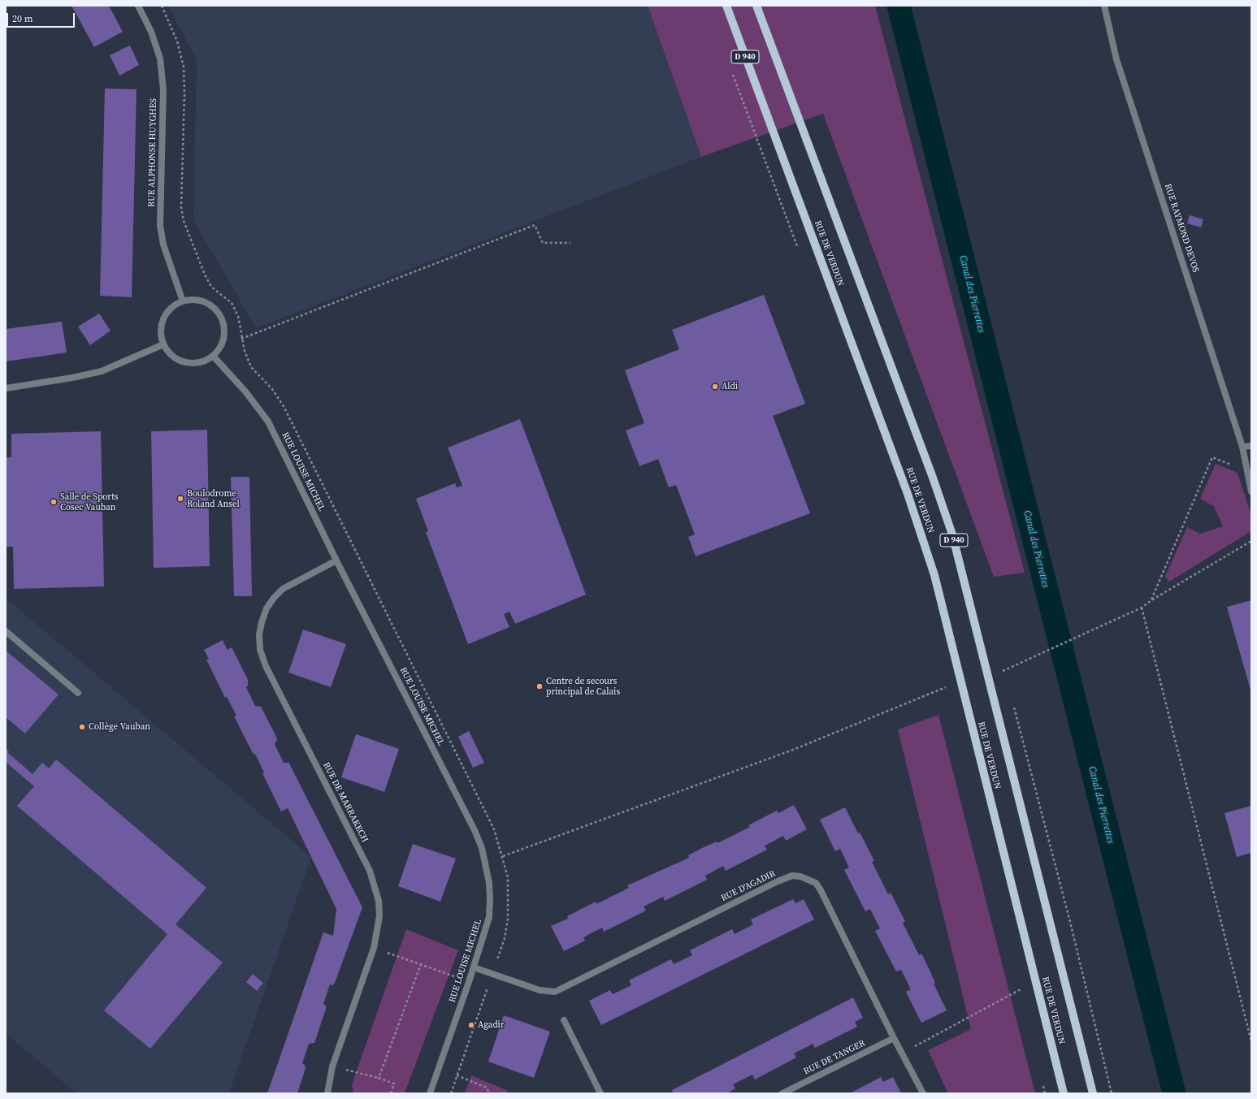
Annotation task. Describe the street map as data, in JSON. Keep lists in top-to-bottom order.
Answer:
{
  "streets": {
    "main road": ["D 940", "RUE DE VERDUN"],
    "street": [
      "RUE ALPHONSE HUYGHES",
      "RUE RAYMOND DEVOS",
      "RUE LOUISE MICHEL",
      "RUE DE MARRAKECH",
      "RUE D'AGADIR",
      "RUE DE TANGER"
    ]
  },
  "crossings": [
    ["RUE ALPHONSE HUYGHES", "RUE LOUISE MICHEL"],
    ["RUE LOUISE MICHEL", "RUE DE MARRAKECH"],
    ["RUE LOUISE MICHEL", "RUE D'AGADIR"],
    ["RUE D'AGADIR", "RUE DE TANGER"]
  ],
  "water": ["Canal des Pierrettes"],
  "places": [
    "Aldi",
    "Boulodrome Roland Ansel",
    "Salle de Sports Cosec Vauban",
    "Centre de secours principal de Calais",
    "Collège Vauban",
    "Agadir"
  ],
  "scale_bar": "20 m"
}
